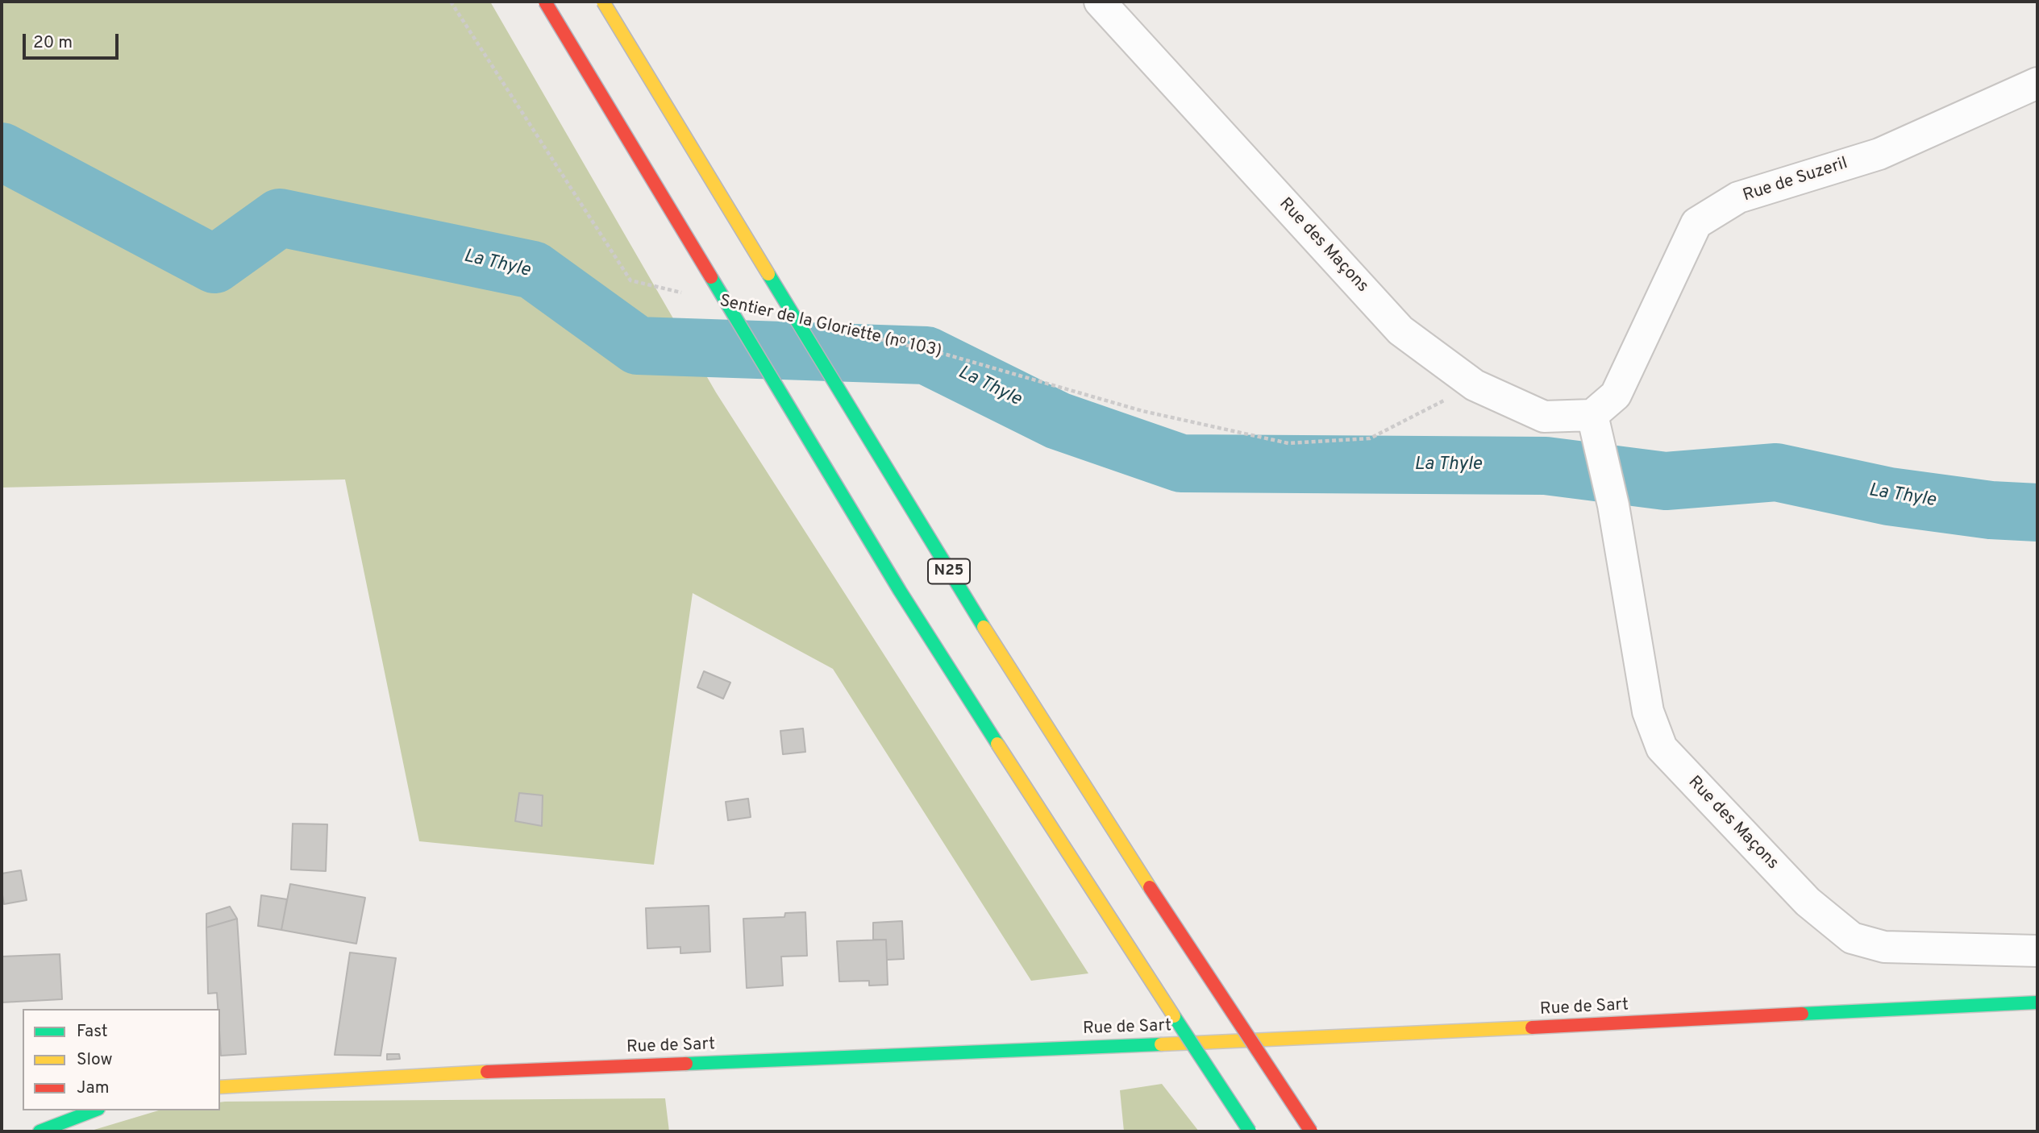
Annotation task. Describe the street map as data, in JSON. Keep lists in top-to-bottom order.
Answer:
{
  "streets": {
    "main road": ["N25", "Rue de Sart"],
    "street": ["Rue de Suzeril", "Rue des Maçons"],
    "path": ["Sentier de la Gloriette (nᵒ 103)"]
  },
  "crossings": [
    ["Rue de Suzeril", "Rue des Maçons"],
    ["Rue des Maçons", "Sentier de la Gloriette (nᵒ 103)"]
  ],
  "water": ["La Thyle"],
  "legend": ["Fast", "Slow", "Jam"],
  "scale_bar": "20 m"
}
